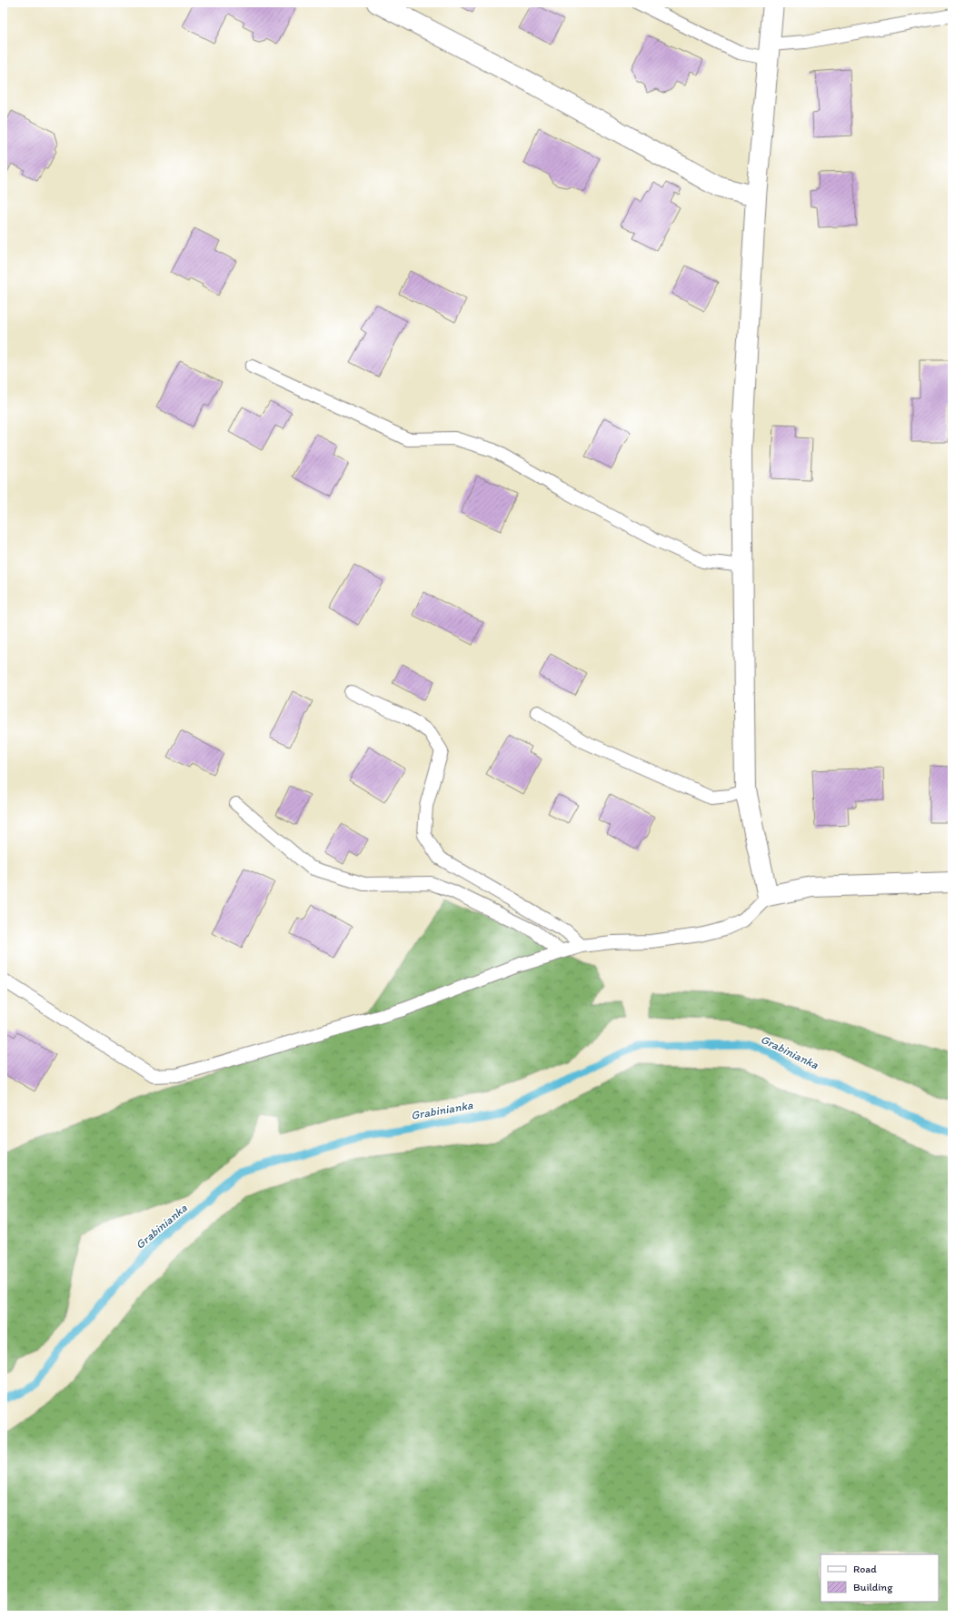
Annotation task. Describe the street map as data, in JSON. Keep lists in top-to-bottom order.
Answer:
{
  "water": ["Grabinianka"],
  "legend": ["Road", "Building"]
}
